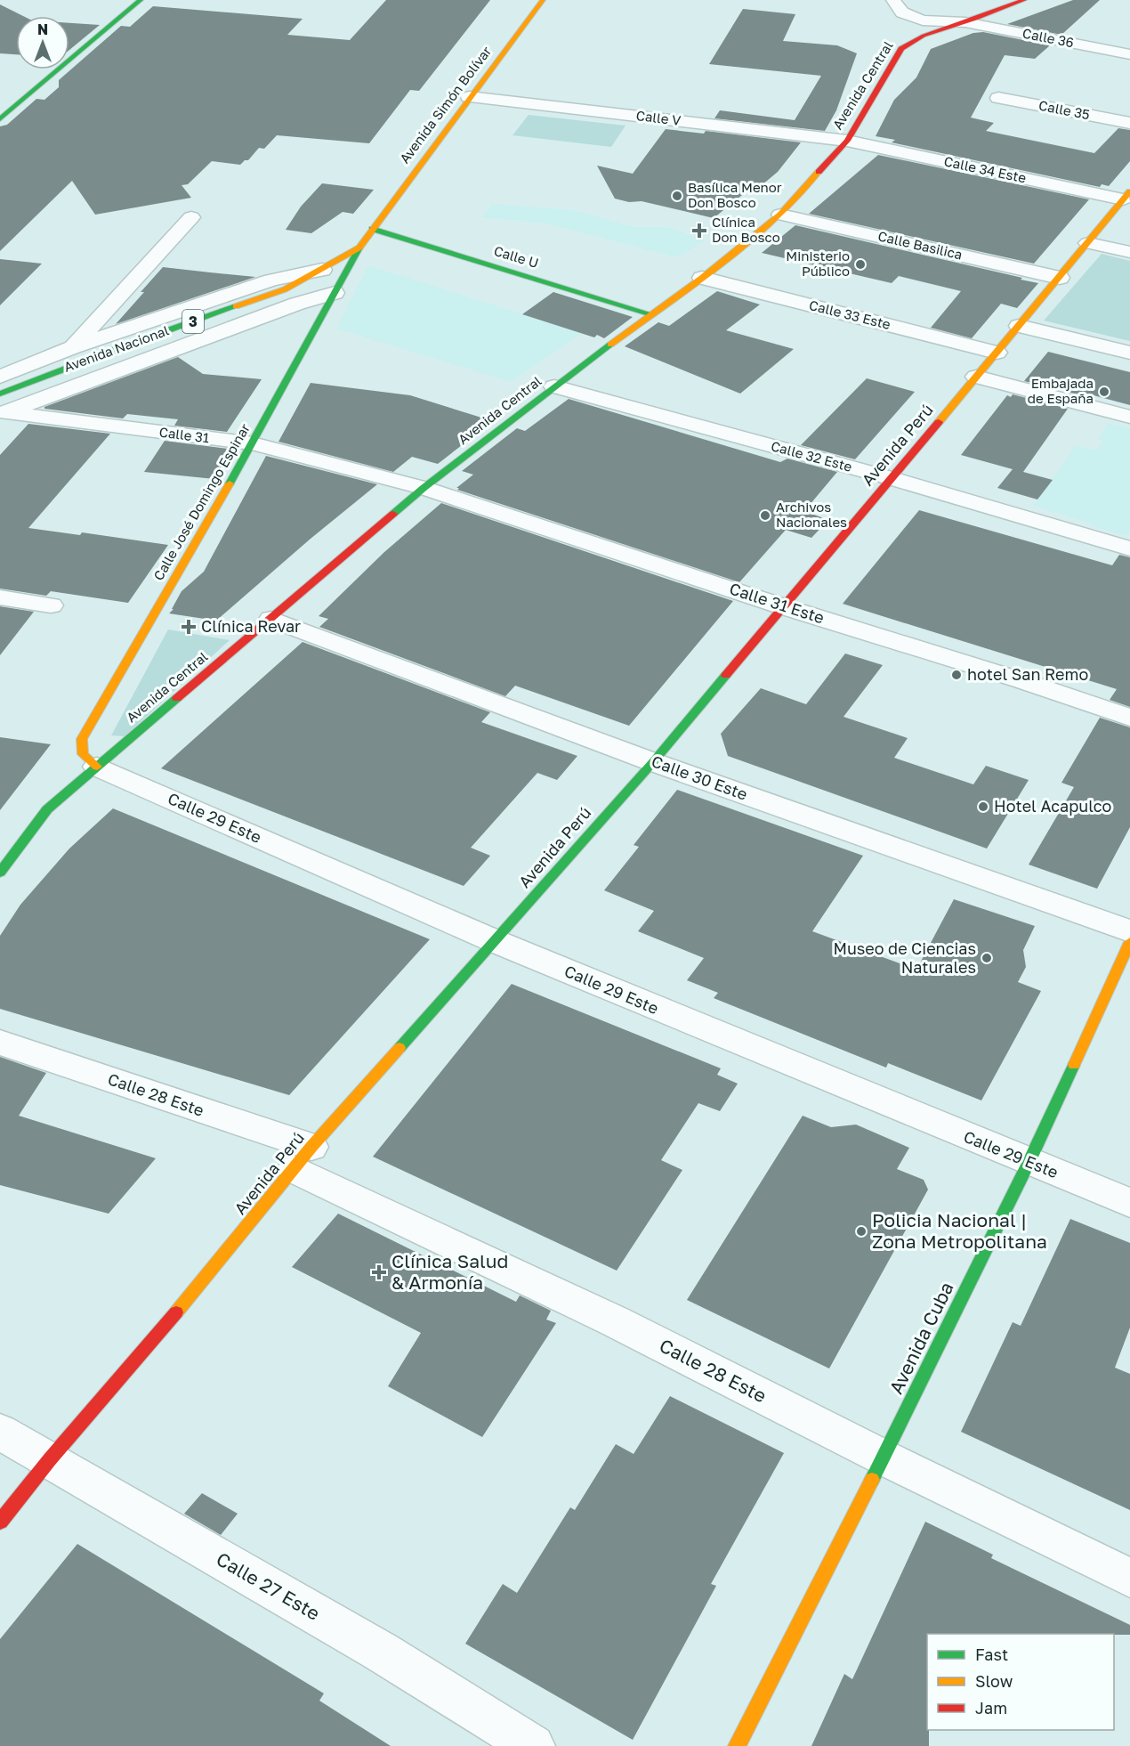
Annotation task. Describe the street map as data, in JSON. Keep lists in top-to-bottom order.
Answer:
{
  "streets": {
    "main road": [
      "Avenida Central",
      "Avenida Simón Bolívar",
      "Calle U",
      "3",
      "Avenida Nacional",
      "Avenida Perú",
      "Calle José Domingo Espinar",
      "Avenida Cuba"
    ],
    "street": [
      "Calle 36",
      "Calle 35",
      "Calle V",
      "Calle 34 Este",
      "Calle Basilica",
      "Calle 33 Este",
      "Calle 31",
      "Calle 32 Este",
      "Calle 31 Este",
      "Calle 30 Este",
      "Calle 29 Este",
      "Calle 28 Este",
      "Calle 27 Este"
    ]
  },
  "crossings": [
    ["Calle 36", "Avenida Central"],
    ["Avenida Central", "Calle V"],
    ["Avenida Central", "Calle 34 Este"],
    ["Avenida Central", "Calle Basilica"],
    ["Avenida Central", "Calle U"],
    ["Avenida Central", "Calle 33 Este"],
    ["Avenida Central", "Calle 31"],
    ["Avenida Central", "Calle 32 Este"],
    ["Avenida Central", "Calle José Domingo Espinar"],
    ["Avenida Central", "Calle 31 Este"],
    ["Avenida Central", "Calle 30 Este"],
    ["Avenida Central", "Calle 29 Este"],
    ["Avenida Simón Bolívar", "Calle V"],
    ["Avenida Simón Bolívar", "Calle U"],
    ["Avenida Simón Bolívar", "Avenida Nacional"],
    ["Calle V", "Calle 34 Este"],
    ["Calle 34 Este", "Avenida Perú"],
    ["Calle Basilica", "Avenida Perú"],
    ["Calle U", "Avenida Nacional"],
    ["Calle 33 Este", "Avenida Perú"],
    ["Avenida Nacional", "Calle 31"],
    ["Avenida Nacional", "Calle José Domingo Espinar"],
    ["Calle 31", "Calle José Domingo Espinar"],
    ["Calle 31", "Calle 31 Este"],
    ["Avenida Perú", "Calle 32 Este"],
    ["Avenida Perú", "Calle 31 Este"],
    ["Avenida Perú", "Calle 30 Este"],
    ["Avenida Perú", "Calle 29 Este"],
    ["Avenida Perú", "Calle 28 Este"],
    ["Avenida Perú", "Calle 27 Este"],
    ["Calle José Domingo Espinar", "Calle 29 Este"],
    ["Calle 29 Este", "Avenida Cuba"],
    ["Calle 28 Este", "Avenida Cuba"]
  ],
  "places": {
    "other": [
      "Basílica Menor Don Bosco",
      "Ministerio Público",
      "Embajada de España",
      "Archivos Nacionales",
      "hotel San Remo",
      "Hotel Acapulco",
      "Museo de Ciencias Naturales",
      "Policia Nacional | Zona Metropolitana"
    ],
    "health": ["Clínica Don Bosco", "Clínica Revar", "Clínica Salud & Armonía"]
  },
  "legend": ["Fast", "Slow", "Jam"],
  "north": "top"
}
